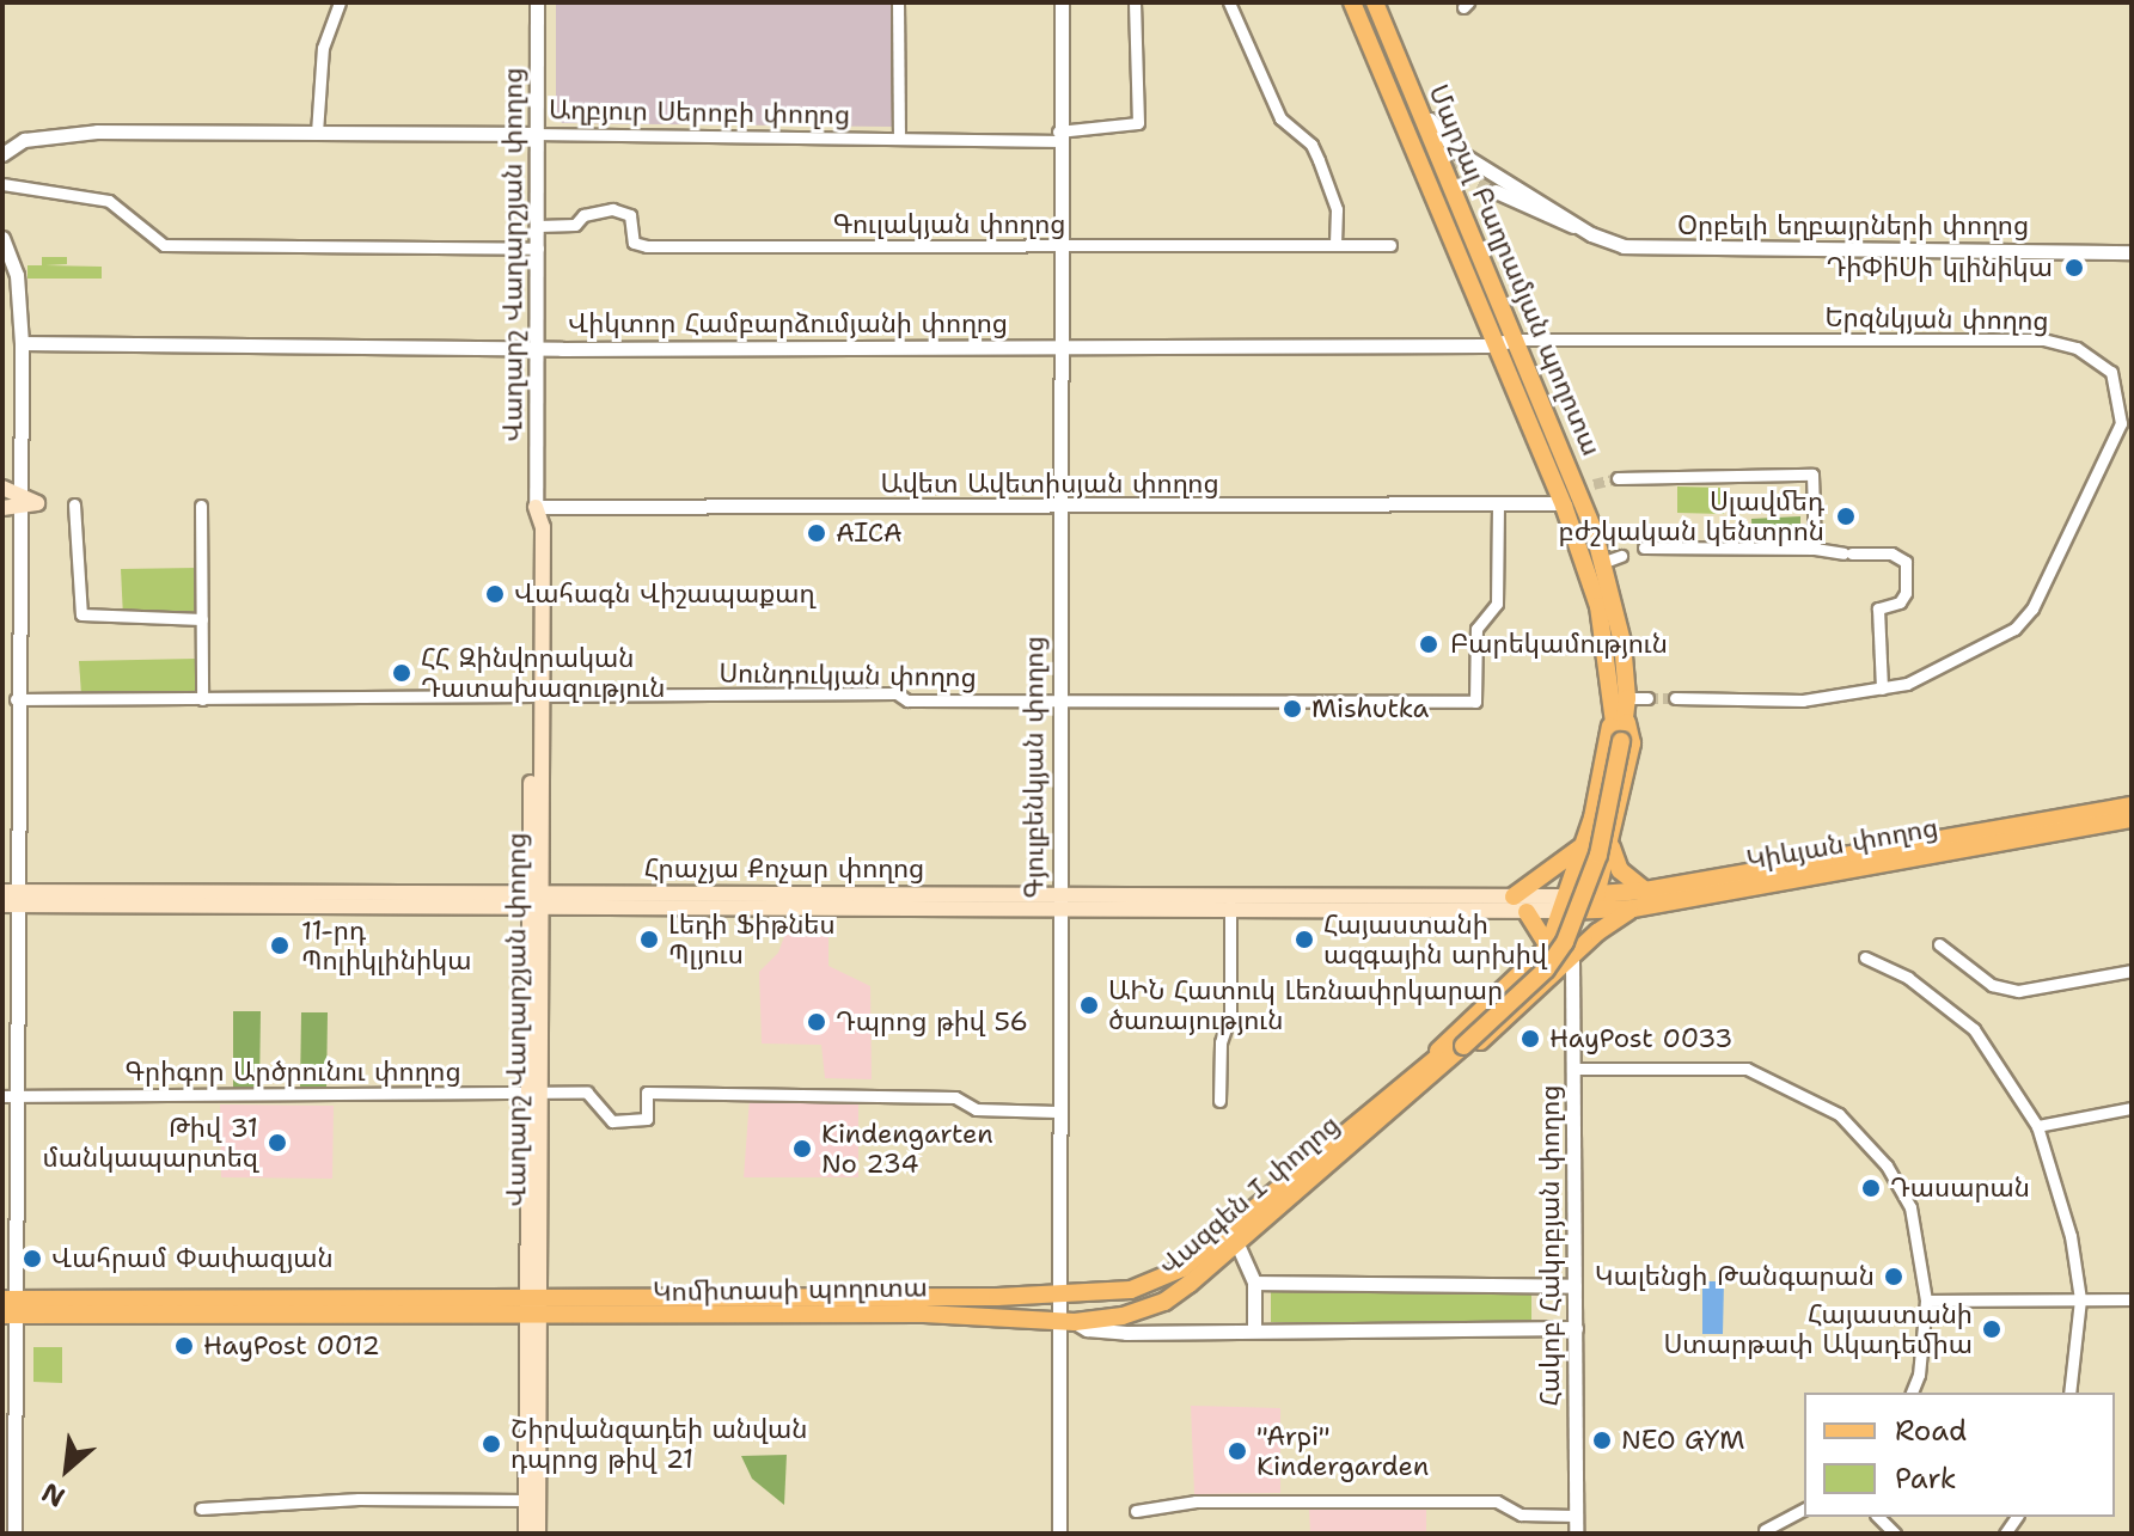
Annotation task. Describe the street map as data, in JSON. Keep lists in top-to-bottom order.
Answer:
{
  "streets": {
    "main road": [
      "Վաղարշ Վաղարշյան փողոց",
      "Մարշալ Բաղրամյան պողոտա",
      "Կիևյան փողոց",
      "Հրաչյա Քոչար փողոց",
      "Վազգեն I փողոց",
      "Կոմիտասի պողոտա"
    ],
    "street": [
      "Աղբյուր Սերոբի փողոց",
      "Գուլակյան փողոց",
      "Օրբելի եղբայրների փողոց",
      "Երզնկյան փողոց",
      "Վիկտոր Համբարձումյանի փողոց",
      "Ավետ Ավետիսյան փողոց",
      "Սունդուկյան փողոց",
      "Գյուլբենկյան փողոց",
      "Գրիգոր Արծրունու փողոց",
      "Հակոբ Հակոբյան փողոց"
    ]
  },
  "crossings": [
    ["Աղբյուր Սերոբի փողոց", "Վաղարշ Վաղարշյան փողոց"],
    ["Աղբյուր Սերոբի փողոց", "Գյուլբենկյան փողոց"],
    ["Գուլակյան փողոց", "Վաղարշ Վաղարշյան փողոց"],
    ["Գուլակյան փողոց", "Գյուլբենկյան փողոց"],
    ["Օրբելի եղբայրների փողոց", "Մարշալ Բաղրամյան պողոտա"],
    ["Վաղարշ Վաղարշյան փողոց", "Վիկտոր Համբարձումյանի փողոց"],
    ["Վաղարշ Վաղարշյան փողոց", "Ավետ Ավետիսյան փողոց"],
    ["Վաղարշ Վաղարշյան փողոց", "Սունդուկյան փողոց"],
    ["Վաղարշ Վաղարշյան փողոց", "Հրաչյա Քոչար փողոց"],
    ["Վաղարշ Վաղարշյան փողոց", "Գրիգոր Արծրունու փողոց"],
    ["Վաղարշ Վաղարշյան փողոց", "Կոմիտասի պողոտա"],
    ["Մարշալ Բաղրամյան պողոտա", "Երզնկյան փողոց"],
    ["Մարշալ Բաղրամյան պողոտա", "Վիկտոր Համբարձումյանի փողոց"],
    ["Մարշալ Բաղրամյան պողոտա", "Ավետ Ավետիսյան փողոց"],
    ["Մարշալ Բաղրամյան պողոտա", "Կիևյան փողոց"],
    ["Մարշալ Բաղրամյան պողոտա", "Հրաչյա Քոչար փողոց"],
    ["Մարշալ Բաղրամյան պողոտա", "Վազգեն I փողոց"],
    ["Երզնկյան փողոց", "Վիկտոր Համբարձումյանի փողոց"],
    ["Վիկտոր Համբարձումյանի փողոց", "Գյուլբենկյան փողոց"],
    ["Ավետ Ավետիսյան փողոց", "Սունդուկյան փողոց"],
    ["Ավետ Ավետիսյան փողոց", "Գյուլբենկյան փողոց"],
    ["Սունդուկյան փողոց", "Գյուլբենկյան փողոց"],
    ["Գյուլբենկյան փողոց", "Հրաչյա Քոչար փողոց"],
    ["Գյուլբենկյան փողոց", "Գրիգոր Արծրունու փողոց"],
    ["Գյուլբենկյան փողոց", "Վազգեն I փողոց"],
    ["Գյուլբենկյան փողոց", "Կոմիտասի պողոտա"],
    ["Կիևյան փողոց", "Հրաչյա Քոչար փողոց"],
    ["Կիևյան փողոց", "Վազգեն I փողոց"],
    ["Հրաչյա Քոչար փողոց", "Վազգեն I փողոց"],
    ["Վազգեն I փողոց", "Հակոբ Հակոբյան փողոց"],
    ["Վազգեն I փողոց", "Կոմիտասի պողոտա"],
    ["Հակոբ Հակոբյան փողոց", "Կոմիտասի պողոտա"]
  ],
  "places": [
    "ԴիՓիՍի կլինիկա",
    "Սլավմեդ բժշկական կենտրոն",
    "AICA",
    "Վահագն Վիշապաքաղ",
    "Բարեկամություն",
    "ՀՀ Զինվորական Դատախազություն",
    "Mishutka",
    "Լեդի Ֆիթնես Պլյուս",
    "Հայաստանի ազգային արխիվ",
    "11-րդ Պոլիկլինիկա",
    "ԱԻՆ Հատուկ Լեռնափրկարար ծառայություն",
    "Դպրոց թիվ 56",
    "HayPost 0033",
    "Թիվ 31 մանկապարտեզ",
    "Kindengarten No 234",
    "Դասարան",
    "Վահրամ Փափազյան",
    "Կալենցի Թանգարան",
    "Հայաստանի Ստարթափ Ակադեմիա",
    "HayPost 0012",
    "NEO GYM",
    "Շիրվանզադեի անվան դպրոց թիվ 21",
    "\"Arpi\" Kindergarden"
  ],
  "legend": ["Road", "Park"],
  "north": "bottom left"
}
